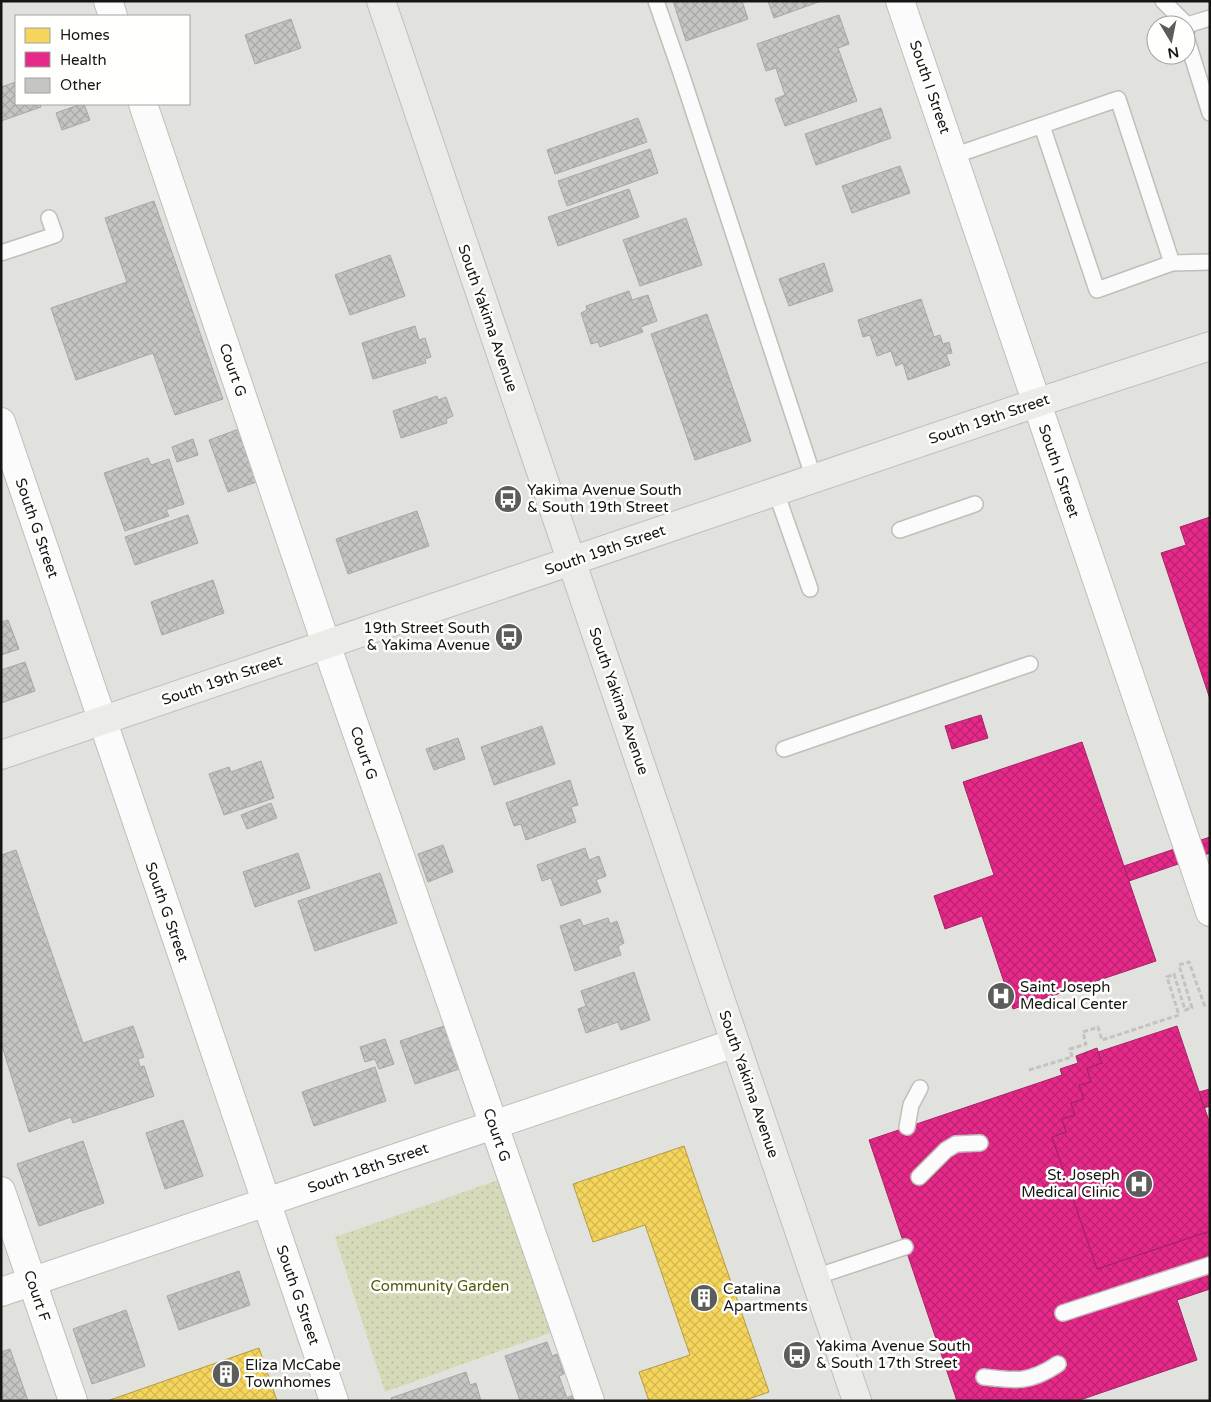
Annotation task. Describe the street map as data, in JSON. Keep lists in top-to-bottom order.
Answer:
{
  "streets": {
    "main road": ["South Yakima Avenue", "South 19th Street"],
    "street": [
      "South I Street",
      "Court G",
      "South G Street",
      "South 18th Street",
      "Court F"
    ]
  },
  "crossings": [
    ["South I Street", "South 19th Street"],
    ["South Yakima Avenue", "South 19th Street"],
    ["South Yakima Avenue", "South 18th Street"],
    ["Court G", "South 19th Street"],
    ["Court G", "South 18th Street"],
    ["South 19th Street", "South G Street"],
    ["South G Street", "South 18th Street"],
    ["South 18th Street", "Court F"]
  ],
  "parks": ["Community Garden"],
  "places": {
    "bus stop": ["Yakima Avenue South & South 19th Street", "19th Street South & Yakima Avenue", "Yakima Avenue South & South 17th Street"],
    "hospital": ["Saint Joseph Medical Center", "St. Joseph Medical Clinic"],
    "building": ["Catalina Apartments", "Eliza McCabe Townhomes"]
  },
  "legend": ["Homes", "Health", "Other"],
  "north": "bottom"
}
